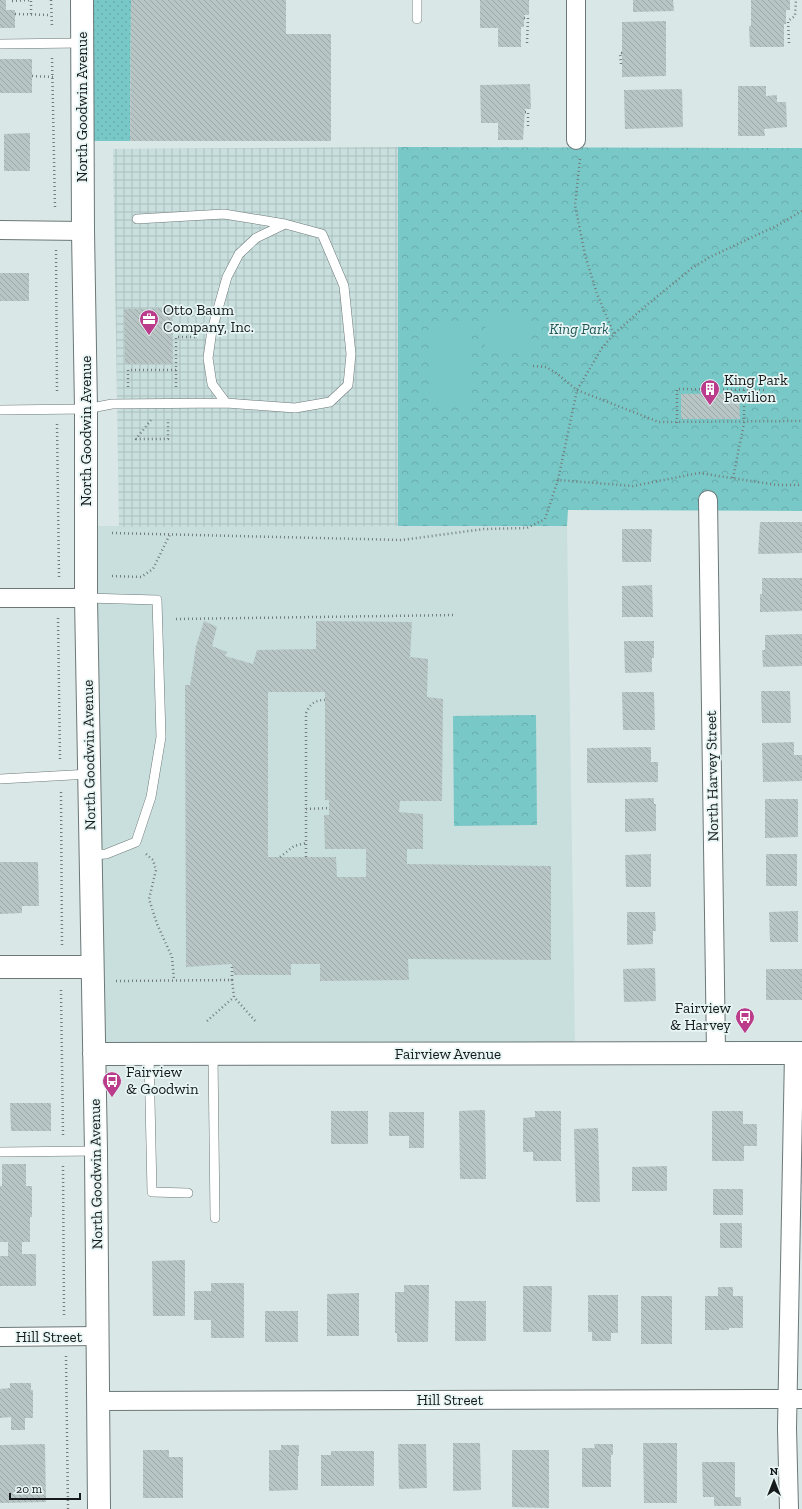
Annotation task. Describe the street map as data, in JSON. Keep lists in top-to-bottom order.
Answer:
{
  "streets": {
    "street": [
      "North Goodwin Avenue",
      "North Harvey Street",
      "Fairview Avenue",
      "Hill Street"
    ]
  },
  "crossings": [
    ["North Goodwin Avenue", "Fairview Avenue"],
    ["North Goodwin Avenue", "Hill Street"],
    ["North Harvey Street", "Fairview Avenue"]
  ],
  "parks": ["King Park"],
  "places": {
    "office": ["Otto Baum Company, Inc."],
    "building": ["King Park Pavilion"],
    "bus stop": ["Fairview & Harvey", "Fairview & Goodwin"]
  },
  "scale_bar": "20 m",
  "north": "top"
}
